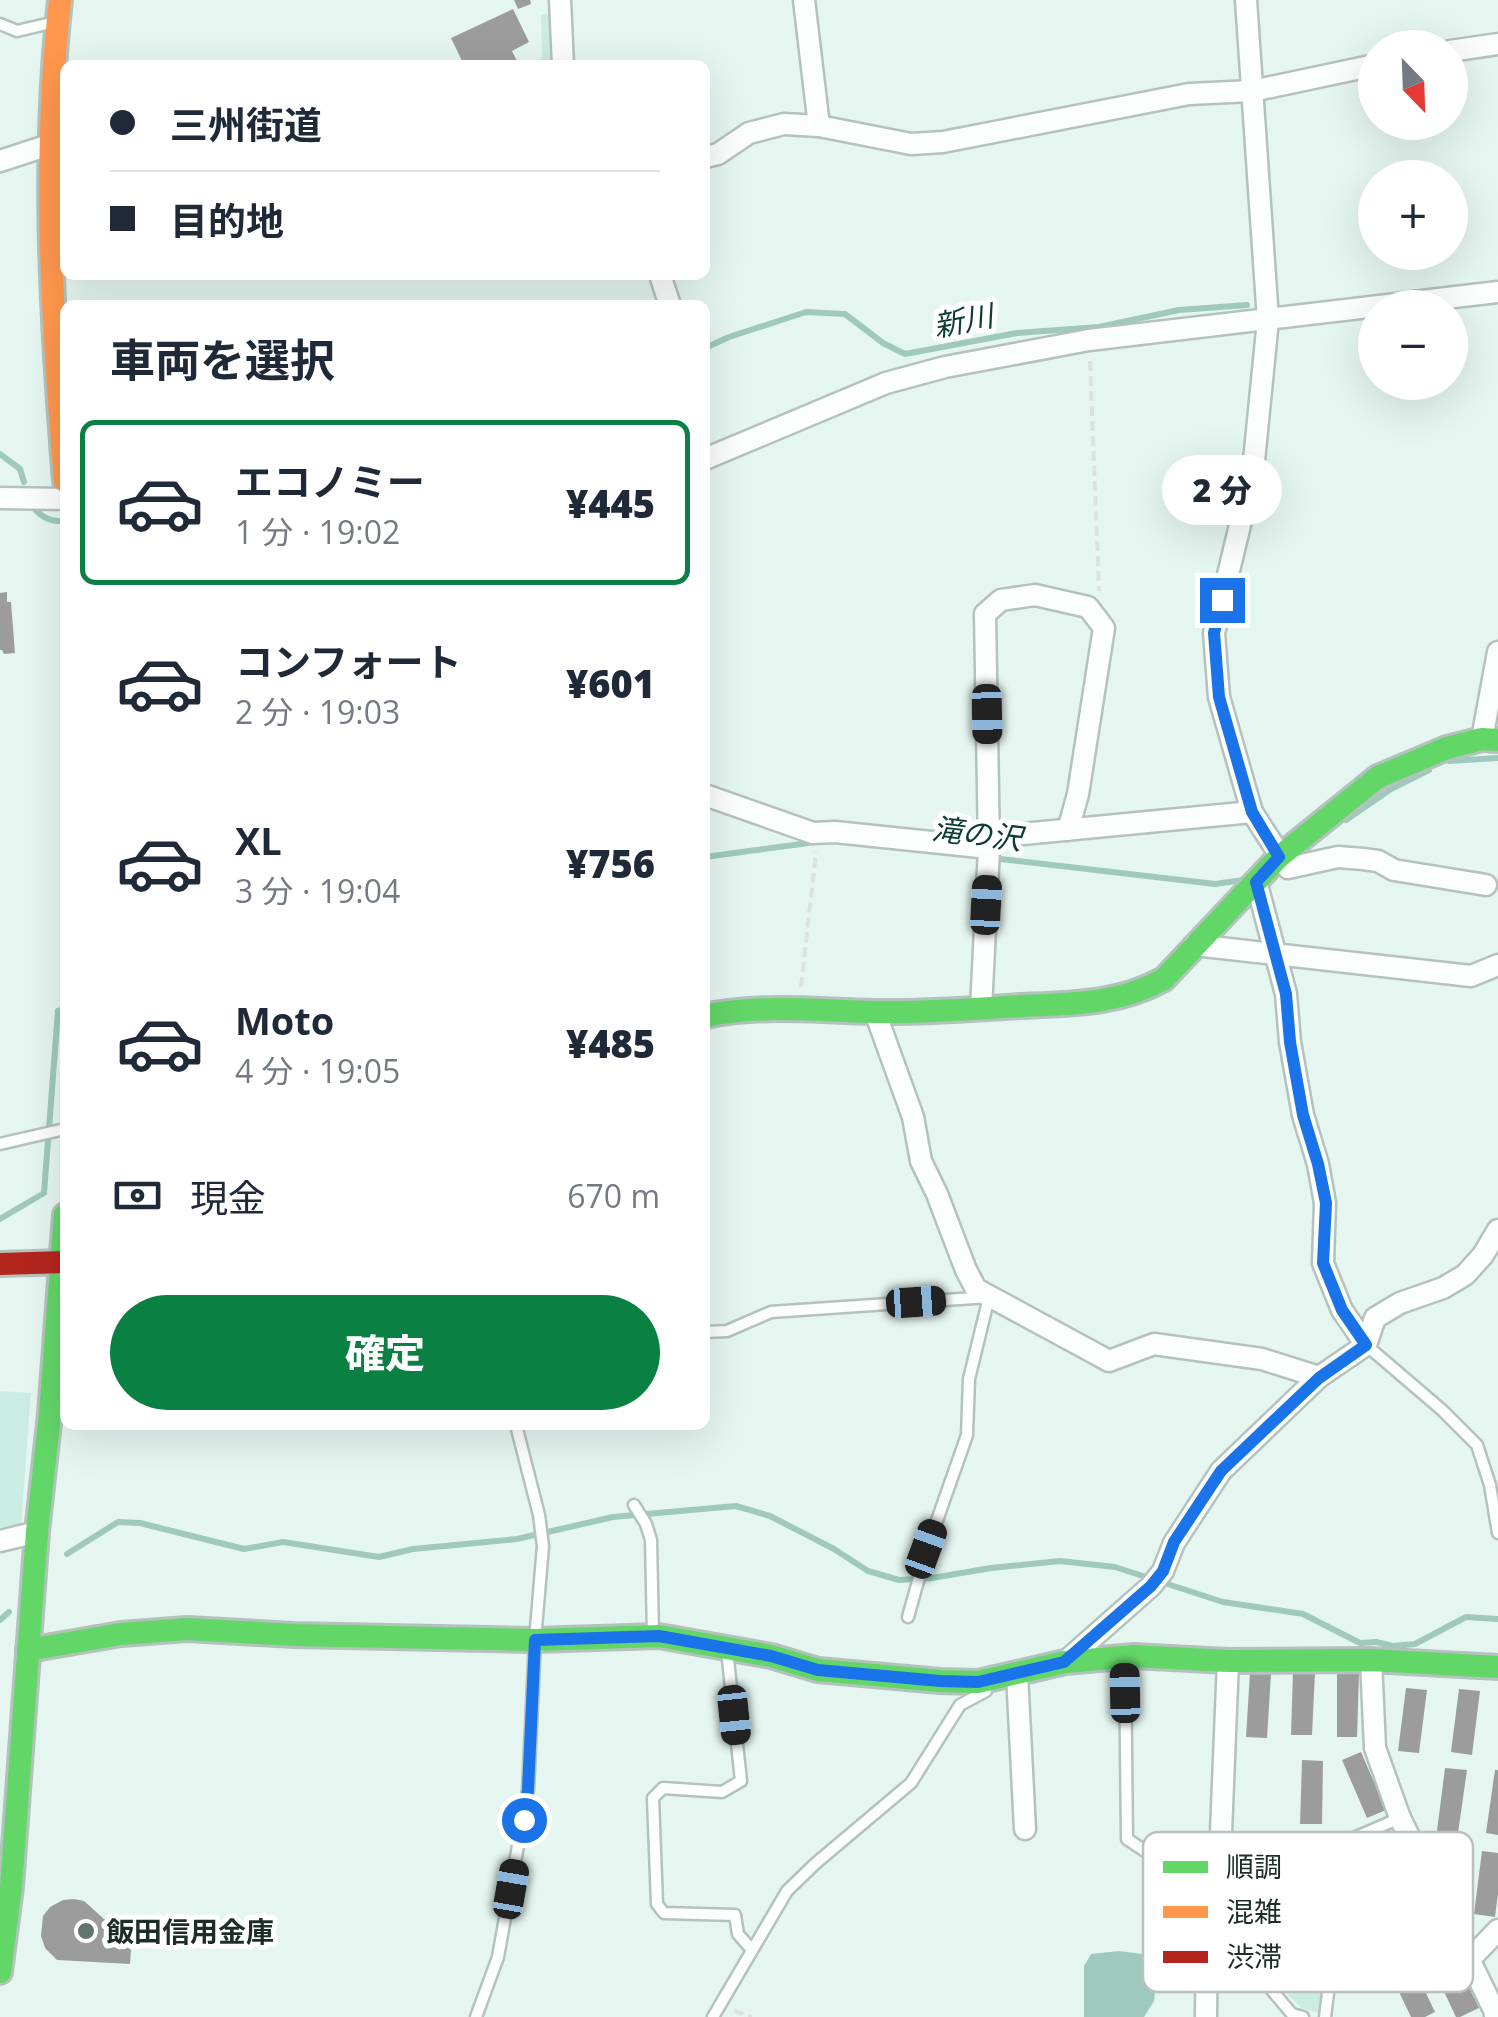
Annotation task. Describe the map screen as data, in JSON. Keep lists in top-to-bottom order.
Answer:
{
  "water": ["新川", "滝の沢"],
  "places": ["飯田信用金庫"],
  "legend": ["順調", "混雑", "渋滞"],
  "north": "bottom right",
  "page": {
    "map_buttons": ["+", "−"],
    "banner": ["三州街道", "目的地"],
    "heading": "車両を選択",
    "list": [
      {
        "name": "エコノミー",
        "note": "1 分 · 19:02",
        "value": "¥445"
      },
      {
        "name": "コンフォート",
        "note": "2 分 · 19:03",
        "value": "¥601"
      },
      {
        "name": "XL",
        "note": "3 分 · 19:04",
        "value": "¥756"
      },
      {
        "name": "Moto",
        "note": "4 分 · 19:05",
        "value": "¥485"
      }
    ],
    "bubble": "2 分",
    "pay": ["現金", "670 m"],
    "buttons": "確定"
  }
}
